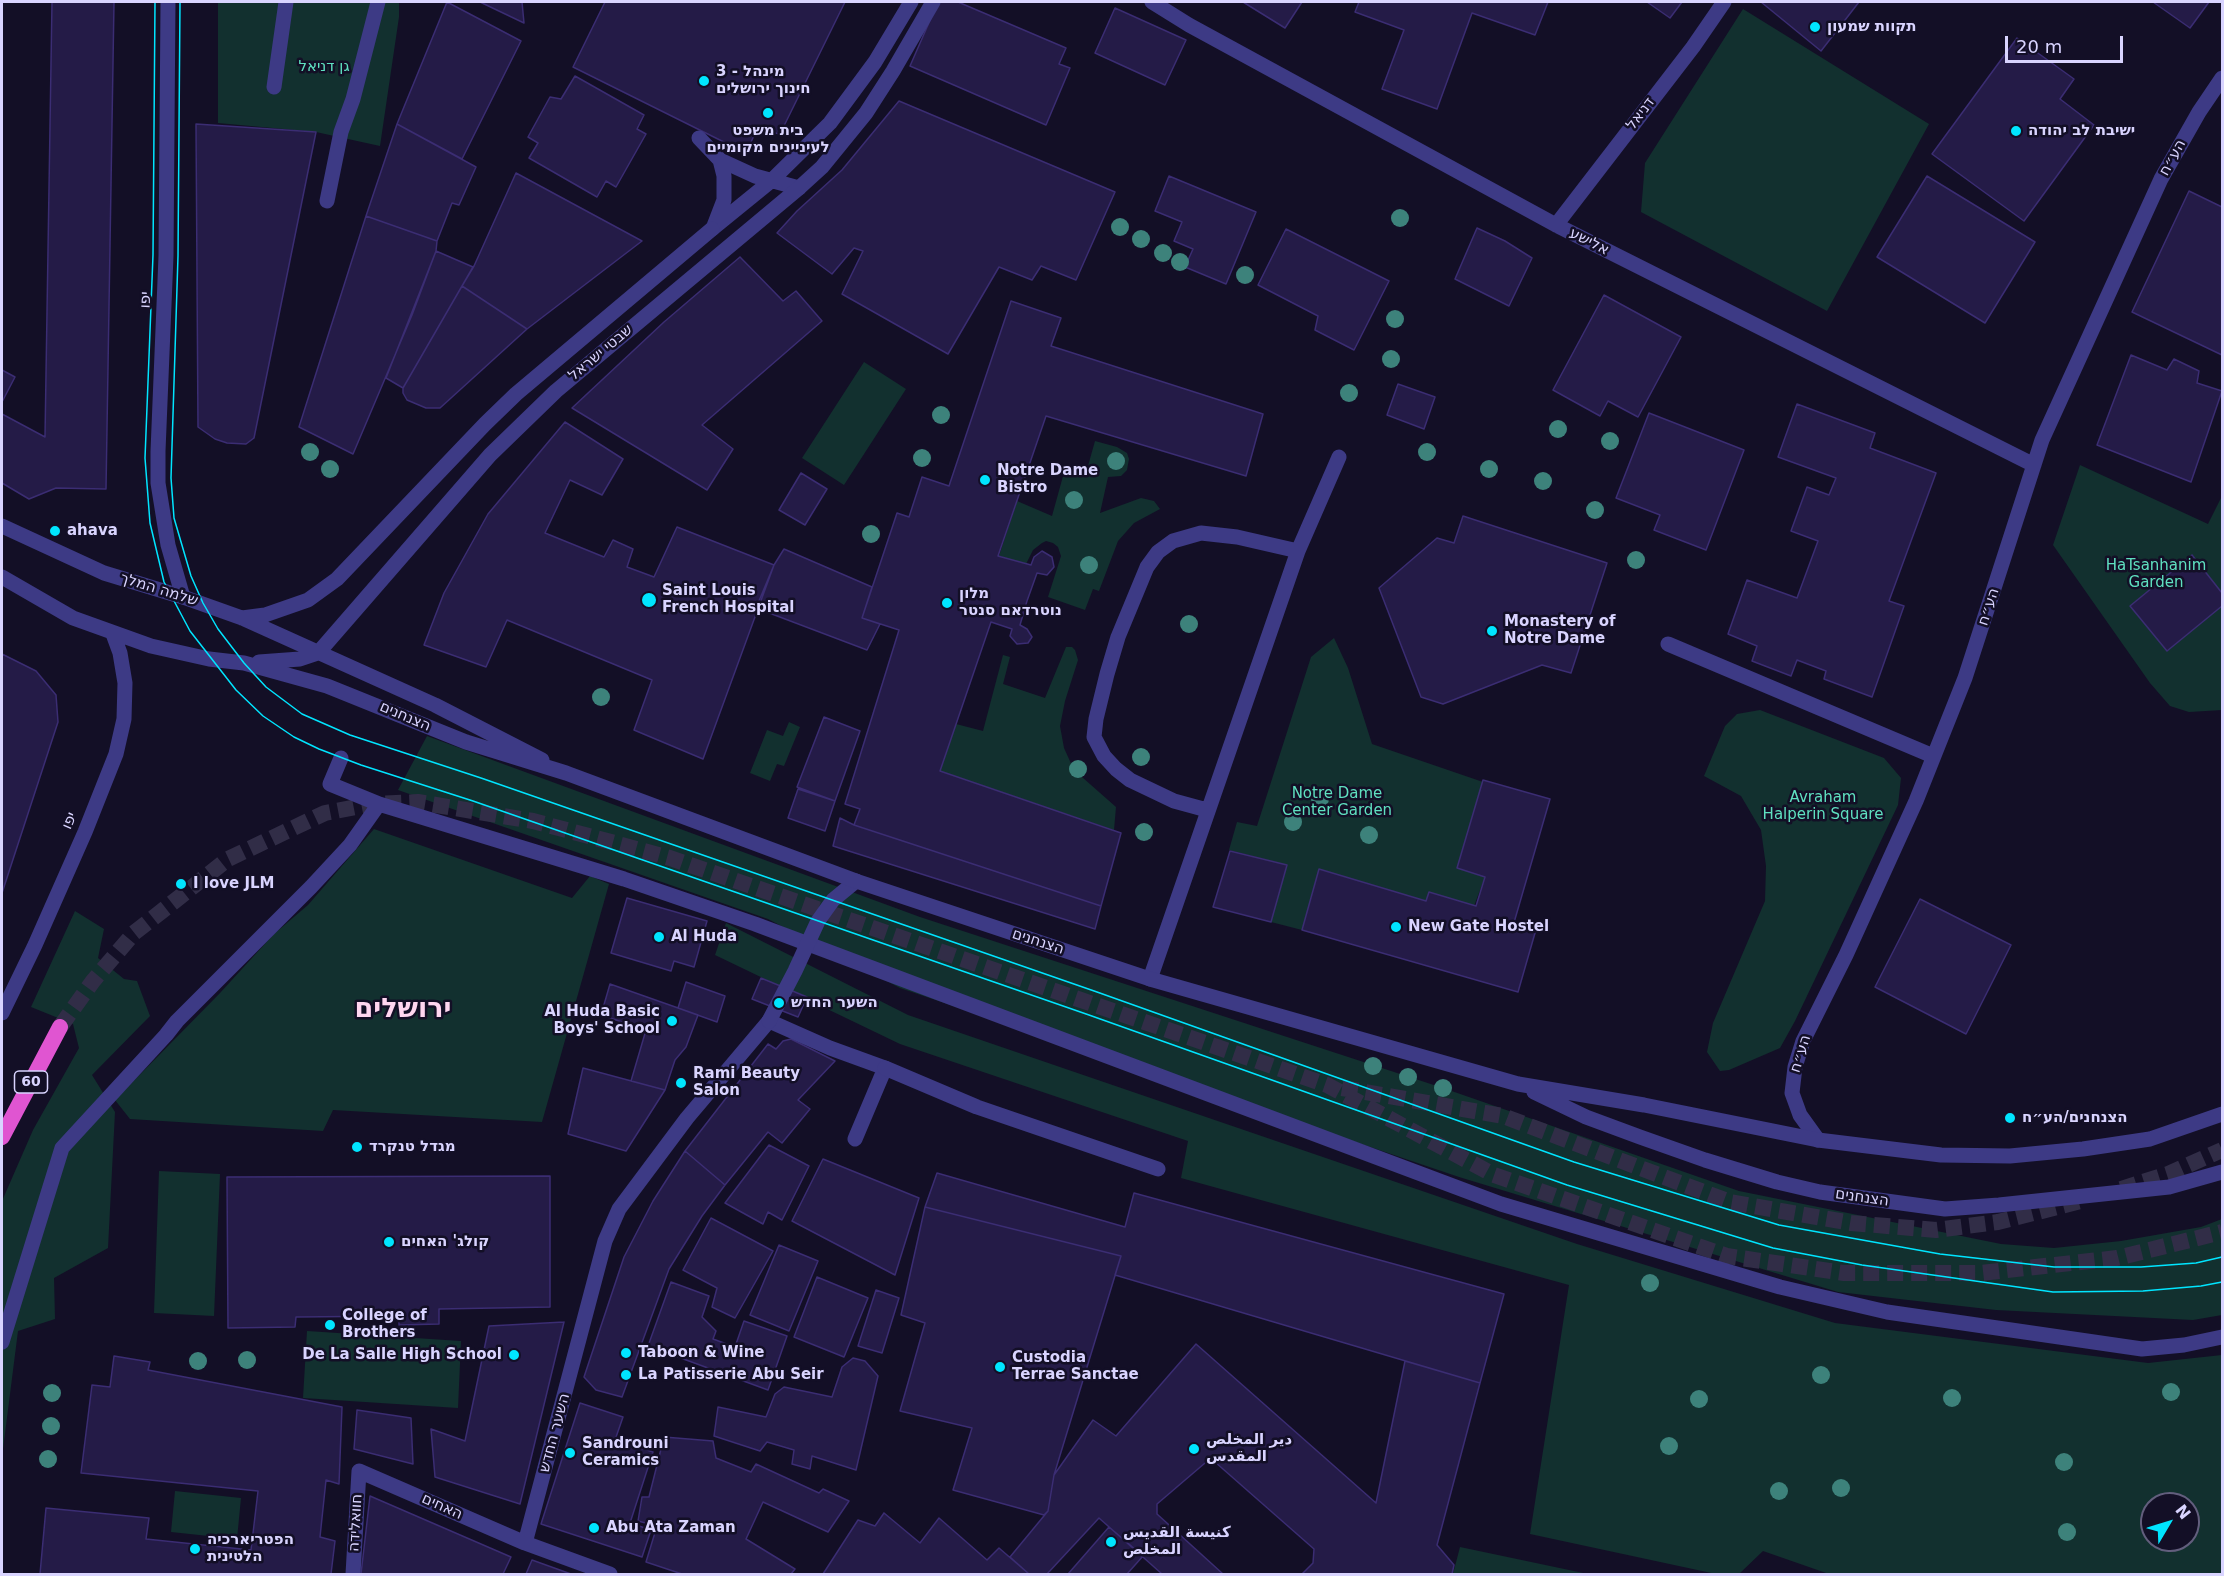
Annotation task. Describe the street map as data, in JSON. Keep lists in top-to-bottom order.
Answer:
{
  "streets": {
    "highway": ["60"],
    "street": [
      "דניאל",
      "הע״ח",
      "אלישע",
      "יפו",
      "שבטי ישראל",
      "שלמה המלך",
      "הצנחנים",
      "השער החדש",
      "האחים",
      "חוואלידה"
    ]
  },
  "crossings": [
    ["דניאל", "אלישע"],
    ["הע״ח", "אלישע"],
    ["הע״ח", "הצנחנים"],
    ["יפו", "שלמה המלך"],
    ["שבטי ישראל", "שלמה המלך"],
    ["שבטי ישראל", "הצנחנים"],
    ["שלמה המלך", "הצנחנים"],
    ["הצנחנים", "השער החדש"],
    ["השער החדש", "האחים"],
    ["האחים", "חוואלידה"]
  ],
  "districts": ["ירושלים"],
  "parks": [
    "גן דניאל",
    "HaTsanhanim Garden",
    "Notre Dame Center Garden",
    "Avraham Halperin Square"
  ],
  "places": [
    "תקוות שמעון",
    "3 - מינהל חינוך ירושלים",
    "בית משפט לעיניינים מקומיים",
    "ישיבת לב יהודה",
    "Notre Dame Bistro",
    "ahava",
    "Saint Louis French Hospital",
    "מלון נוטרדאם סנטר",
    "Monastery of Notre Dame",
    "I love JLM",
    "New Gate Hostel",
    "Al Huda",
    "השער החדש",
    "Al Huda Basic Boys' School",
    "Rami Beauty Salon",
    "הצנחנים/הע״ח",
    "מגדל טנקרד",
    "קולג' האחים",
    "College of Brothers",
    "Taboon & Wine",
    "De La Salle High School",
    "Custodia Terrae Sanctae",
    "La Patisserie Abu Seir",
    "دير المخلص المقدس",
    "Sandrouni Ceramics",
    "Abu Ata Zaman",
    "كنيسة القديس المخلص",
    "הפטריארכיה הלטינית"
  ],
  "scale_bar": "20 m",
  "north": "top right"
}
